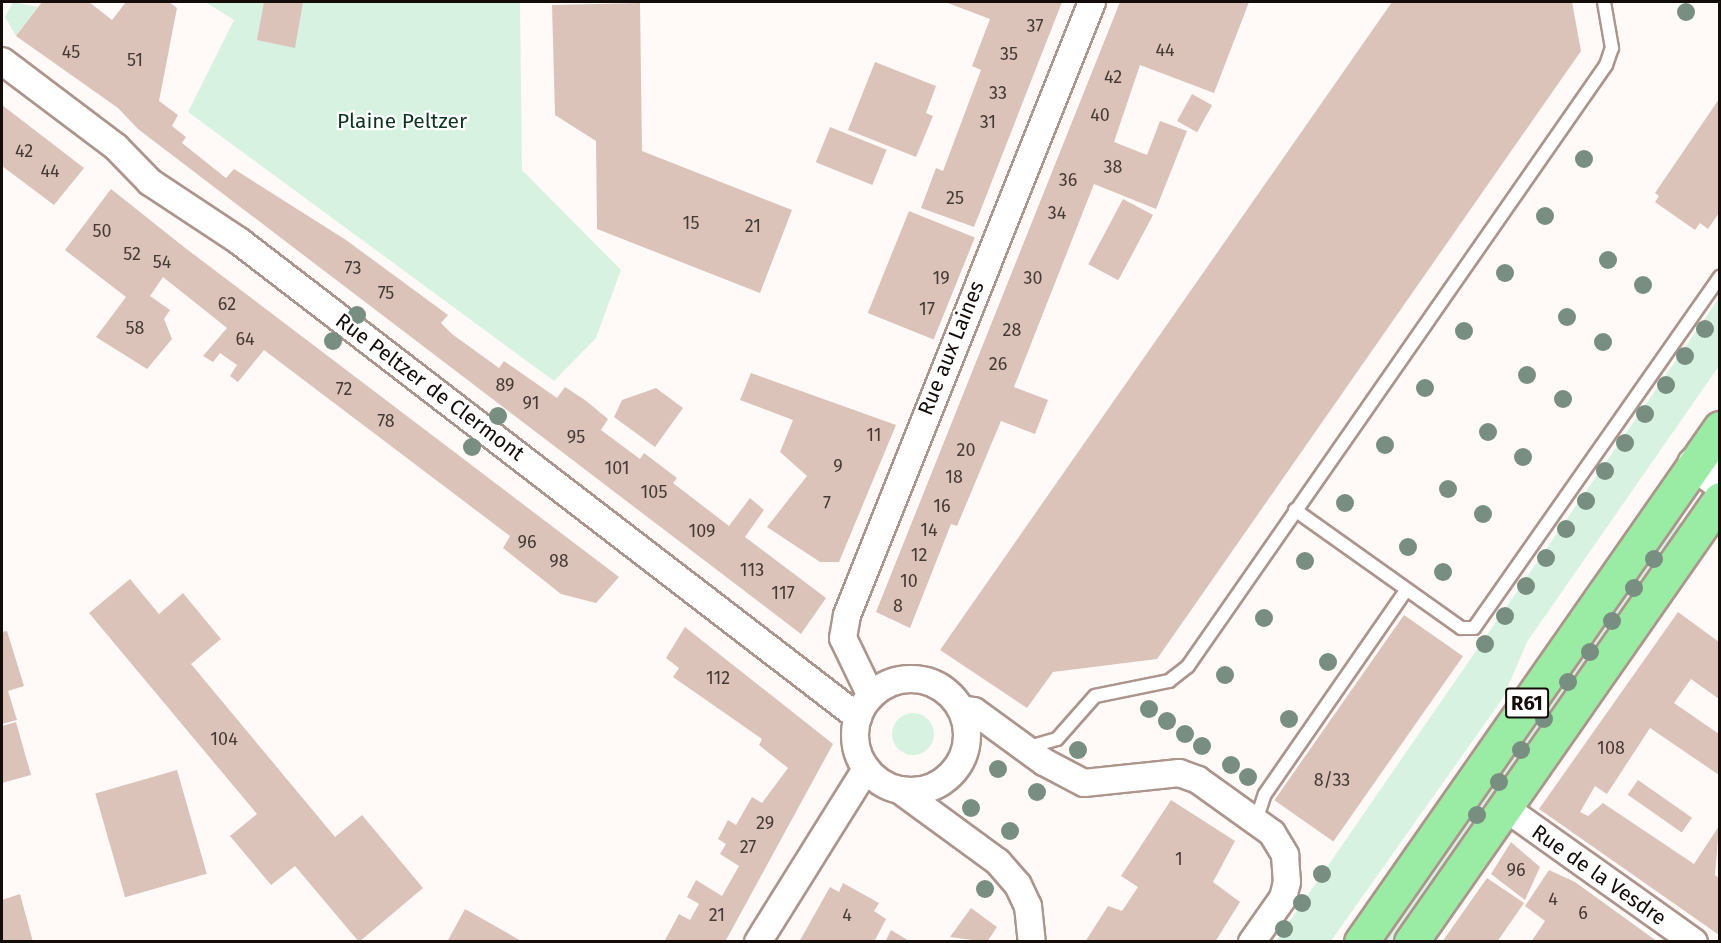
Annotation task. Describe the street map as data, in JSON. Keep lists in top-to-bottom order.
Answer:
{
  "streets": {
    "highway": ["R61"],
    "street": ["Rue aux Laines", "Rue Peltzer de Clermont", "Rue de la Vesdre"]
  },
  "crossings": [
    ["Rue aux Laines", "Rue Peltzer de Clermont"],
    ["R61", "Rue de la Vesdre"]
  ],
  "parks": ["Plaine Peltzer"],
  "house_numbers": [
    "37",
    "44",
    "45",
    "35",
    "51",
    "42",
    "33",
    "40",
    "31",
    "42",
    "38",
    "44",
    "36",
    "25",
    "34",
    "15",
    "21",
    "50",
    "52",
    "54",
    "73",
    "19",
    "30",
    "75",
    "62",
    "17",
    "58",
    "28",
    "64",
    "26",
    "89",
    "72",
    "91",
    "78",
    "11",
    "95",
    "20",
    "9",
    "101",
    "18",
    "105",
    "7",
    "16",
    "14",
    "109",
    "96",
    "12",
    "98",
    "113",
    "10",
    "117",
    "8",
    "112",
    "104",
    "108",
    "8/33",
    "29",
    "27",
    "1",
    "96",
    "4",
    "6",
    "21",
    "4"
  ]
}
